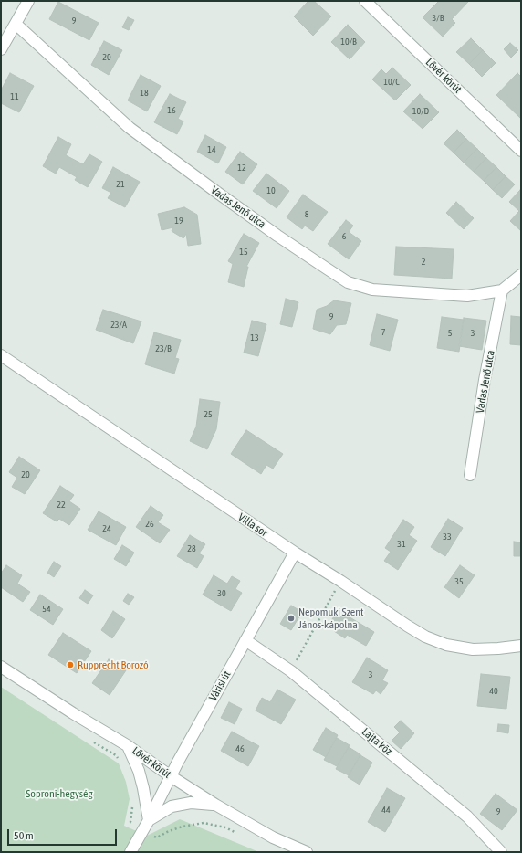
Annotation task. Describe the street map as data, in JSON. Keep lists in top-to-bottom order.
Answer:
{
  "streets": {
    "street": [
      "Lővér körút",
      "Vadas Jenő utca",
      "Villa sor",
      "Várisi út",
      "Lajta köz"
    ]
  },
  "crossings": [
    ["Lővér körút", "Várisi út"],
    ["Villa sor", "Várisi út"],
    ["Várisi út", "Lajta köz"]
  ],
  "parks": ["Soproni-hegység"],
  "places": ["Nepomuki Szent János-kápolna", "Rupprecht Borozó"],
  "house_numbers": [
    "3/B",
    "9",
    "10/B",
    "20",
    "10/C",
    "18",
    "11",
    "16",
    "10/D",
    "14",
    "12",
    "21",
    "10",
    "8",
    "19",
    "6",
    "15",
    "2",
    "9",
    "23/A",
    "7",
    "5",
    "3",
    "13",
    "23/B",
    "25",
    "20",
    "22",
    "26",
    "24",
    "33",
    "31",
    "28",
    "35",
    "30",
    "54",
    "3",
    "40",
    "46",
    "44",
    "9"
  ],
  "scale_bar": "50 m"
}
